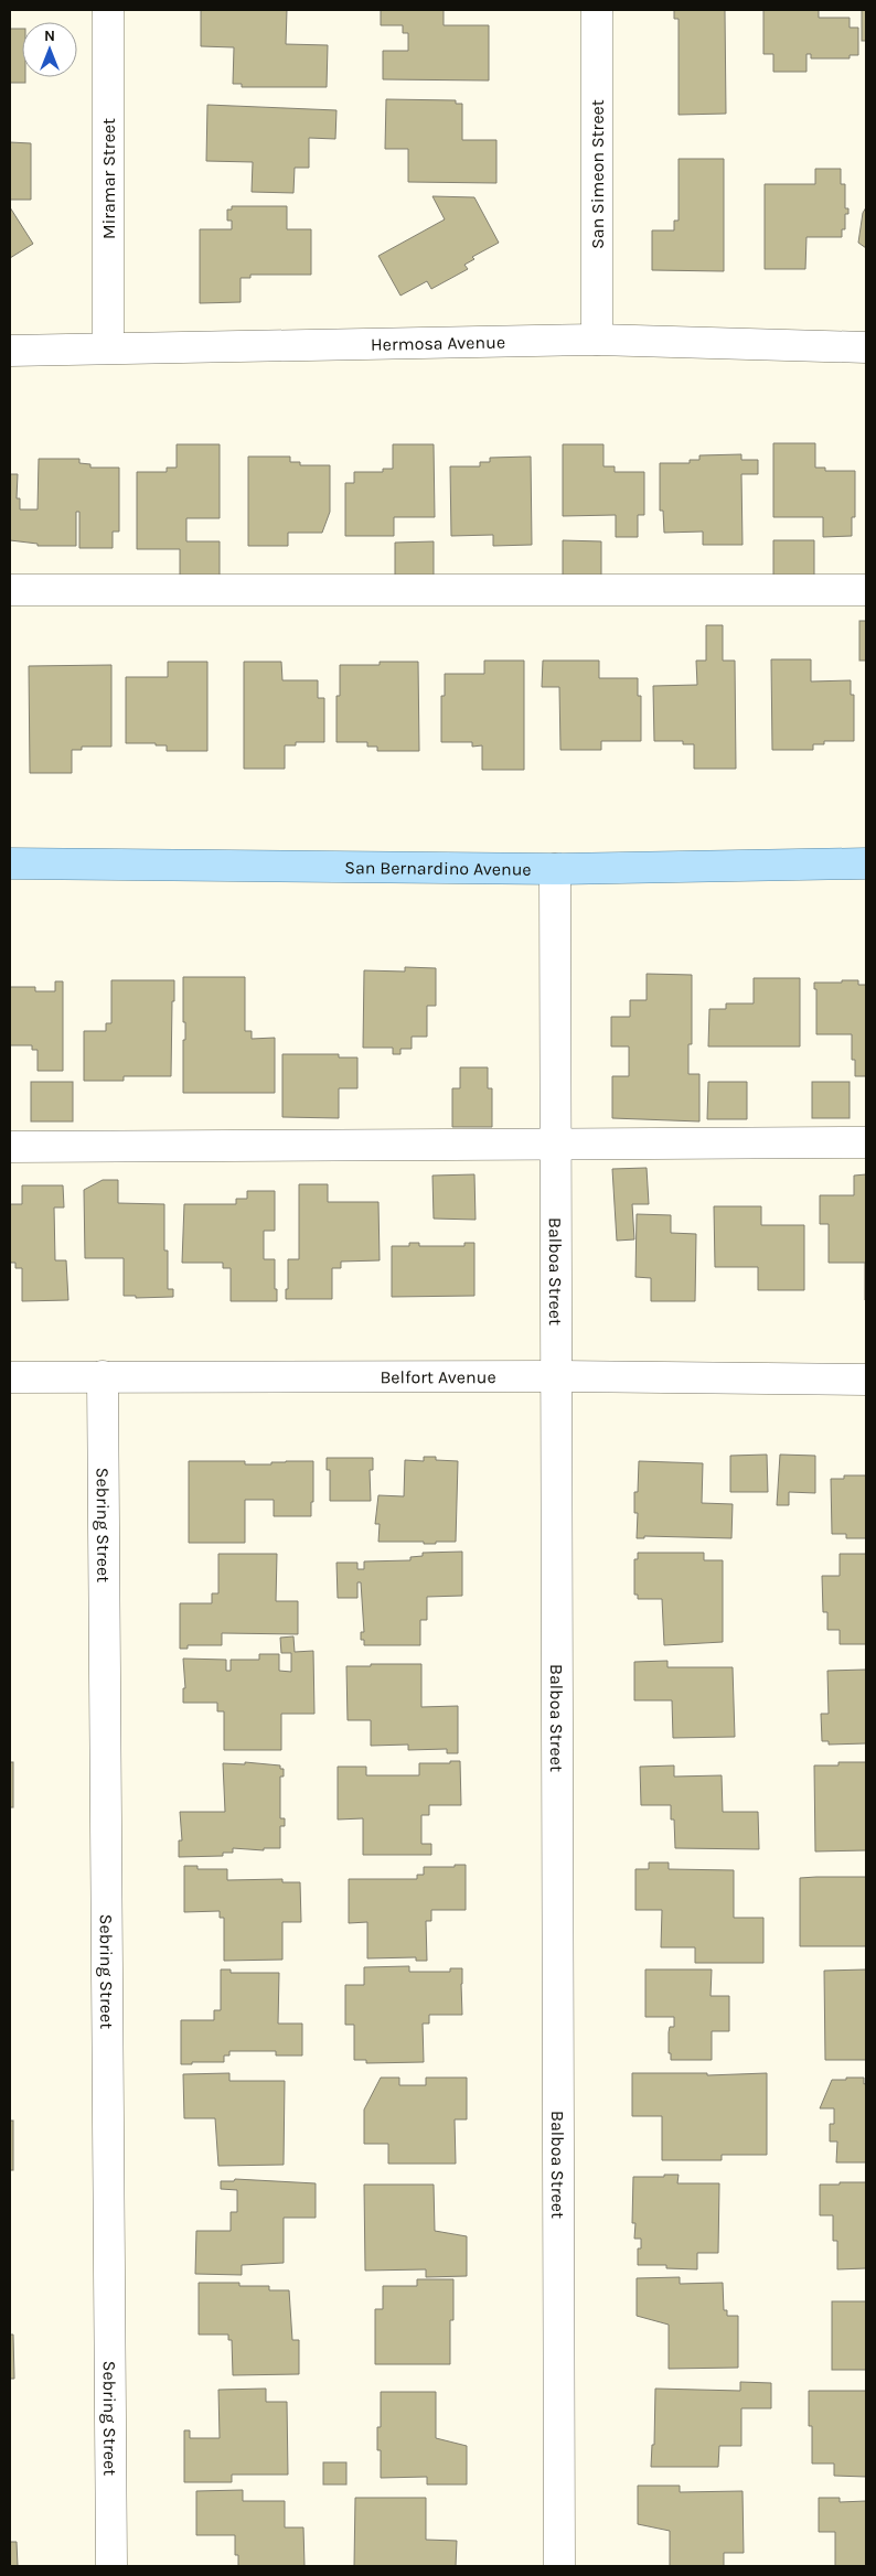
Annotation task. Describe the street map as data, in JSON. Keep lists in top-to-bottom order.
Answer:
{
  "streets": {
    "main road": ["San Bernardino Avenue"],
    "street": [
      "San Simeon Street",
      "Miramar Street",
      "Hermosa Avenue",
      "Balboa Street",
      "Belfort Avenue",
      "Sebring Street"
    ]
  },
  "crossings": [
    ["San Simeon Street", "Hermosa Avenue"],
    ["Miramar Street", "Hermosa Avenue"],
    ["San Bernardino Avenue", "Balboa Street"],
    ["Balboa Street", "Belfort Avenue"],
    ["Belfort Avenue", "Sebring Street"]
  ],
  "north": "top"
}
